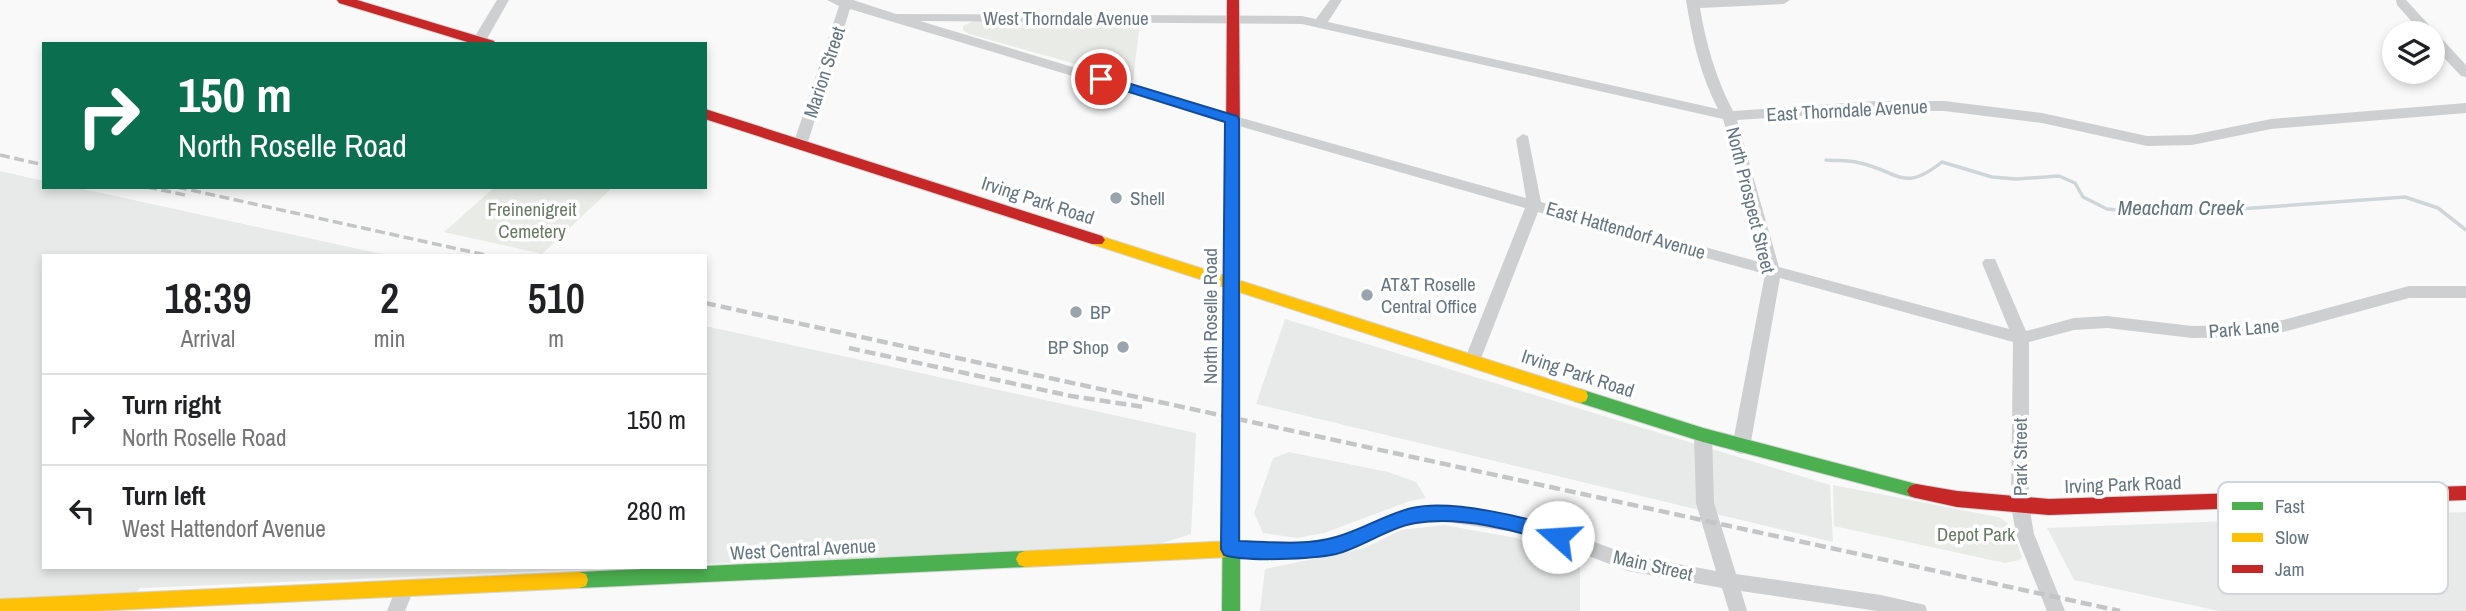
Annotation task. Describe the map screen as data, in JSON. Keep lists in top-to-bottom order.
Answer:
{
  "streets": {
    "main road": ["Irving Park Road", "North Roselle Road", "West Central Avenue"],
    "street": [
      "West Thorndale Avenue",
      "Marion Street",
      "East Thorndale Avenue",
      "North Prospect Street",
      "East Hattendorf Avenue",
      "Park Lane",
      "Park Street",
      "Main Street"
    ]
  },
  "crossings": [
    ["West Thorndale Avenue", "East Thorndale Avenue"],
    ["West Thorndale Avenue", "East Hattendorf Avenue"],
    ["West Thorndale Avenue", "North Roselle Road"],
    ["Marion Street", "Irving Park Road"],
    ["East Thorndale Avenue", "North Prospect Street"],
    ["East Thorndale Avenue", "North Roselle Road"],
    ["Irving Park Road", "North Prospect Street"],
    ["Irving Park Road", "North Roselle Road"],
    ["Irving Park Road", "Park Street"],
    ["North Prospect Street", "East Hattendorf Avenue"],
    ["East Hattendorf Avenue", "North Roselle Road"],
    ["East Hattendorf Avenue", "Park Lane"],
    ["East Hattendorf Avenue", "Park Street"],
    ["North Roselle Road", "West Central Avenue"],
    ["North Roselle Road", "Main Street"],
    ["Park Lane", "Park Street"],
    ["West Central Avenue", "Main Street"]
  ],
  "water": ["Meacham Creek"],
  "parks": ["Freinenigreit Cemetery", "Depot Park"],
  "places": [
    "Shell",
    "AT&T Roselle Central Office",
    "BP",
    "BP Shop"
  ],
  "legend": ["Fast", "Slow", "Jam"],
  "page": {
    "turn": ["150 m", "North Roselle Road"],
    "eta": [
      "18:39",
      "Arrival",
      "2",
      "min",
      "510",
      "m"
    ],
    "list": [
      {
        "name": "Turn right",
        "note": "North Roselle Road",
        "value": "150 m"
      },
      {
        "name": "Turn left",
        "note": "West Hattendorf Avenue",
        "value": "280 m"
      }
    ]
  }
}
